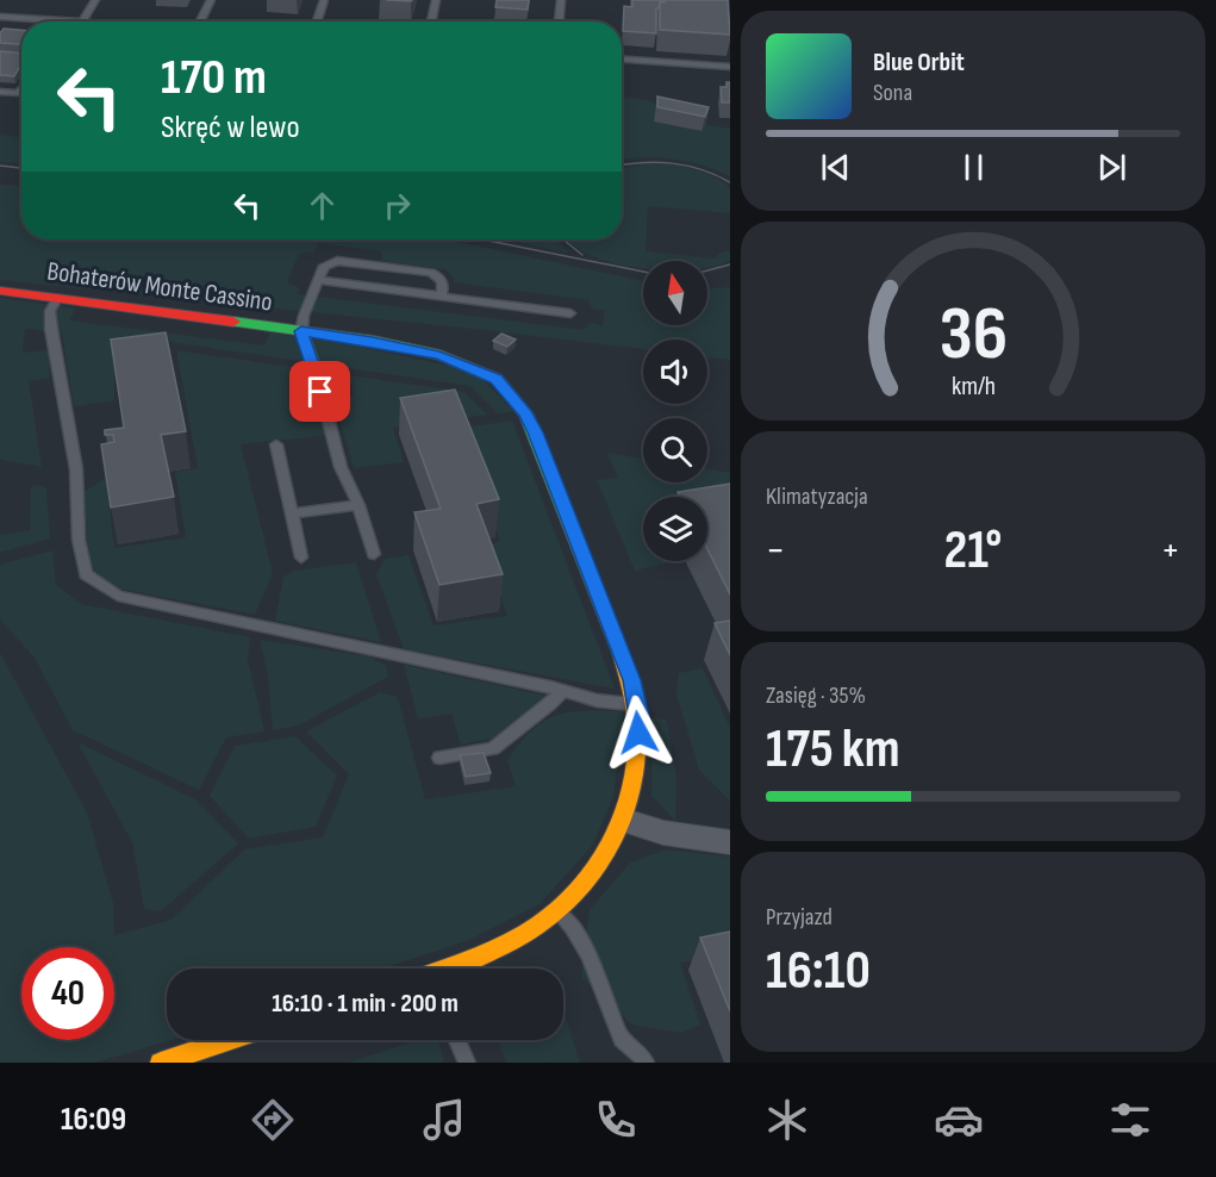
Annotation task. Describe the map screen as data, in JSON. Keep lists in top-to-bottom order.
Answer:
{
  "streets": {
    "street": ["Bohaterów Monte Cassino"]
  },
  "north": "top",
  "page": {
    "turn": ["170 m", "Skręć w lewo"],
    "song": ["Blue Orbit", "Sona"],
    "tile": [
      "Klimatyzacja",
      ["Zasięg · 35%", "175 km"],
      ["Przyjazd", "16:10"]
    ],
    "heat": ["−", "21°", "+"],
    "limit": "40",
    "trip": "16:10 · 1 min · 200 m",
    "tabs": "16:09",
    "gauge": ["36", "km/h"]
  }
}
